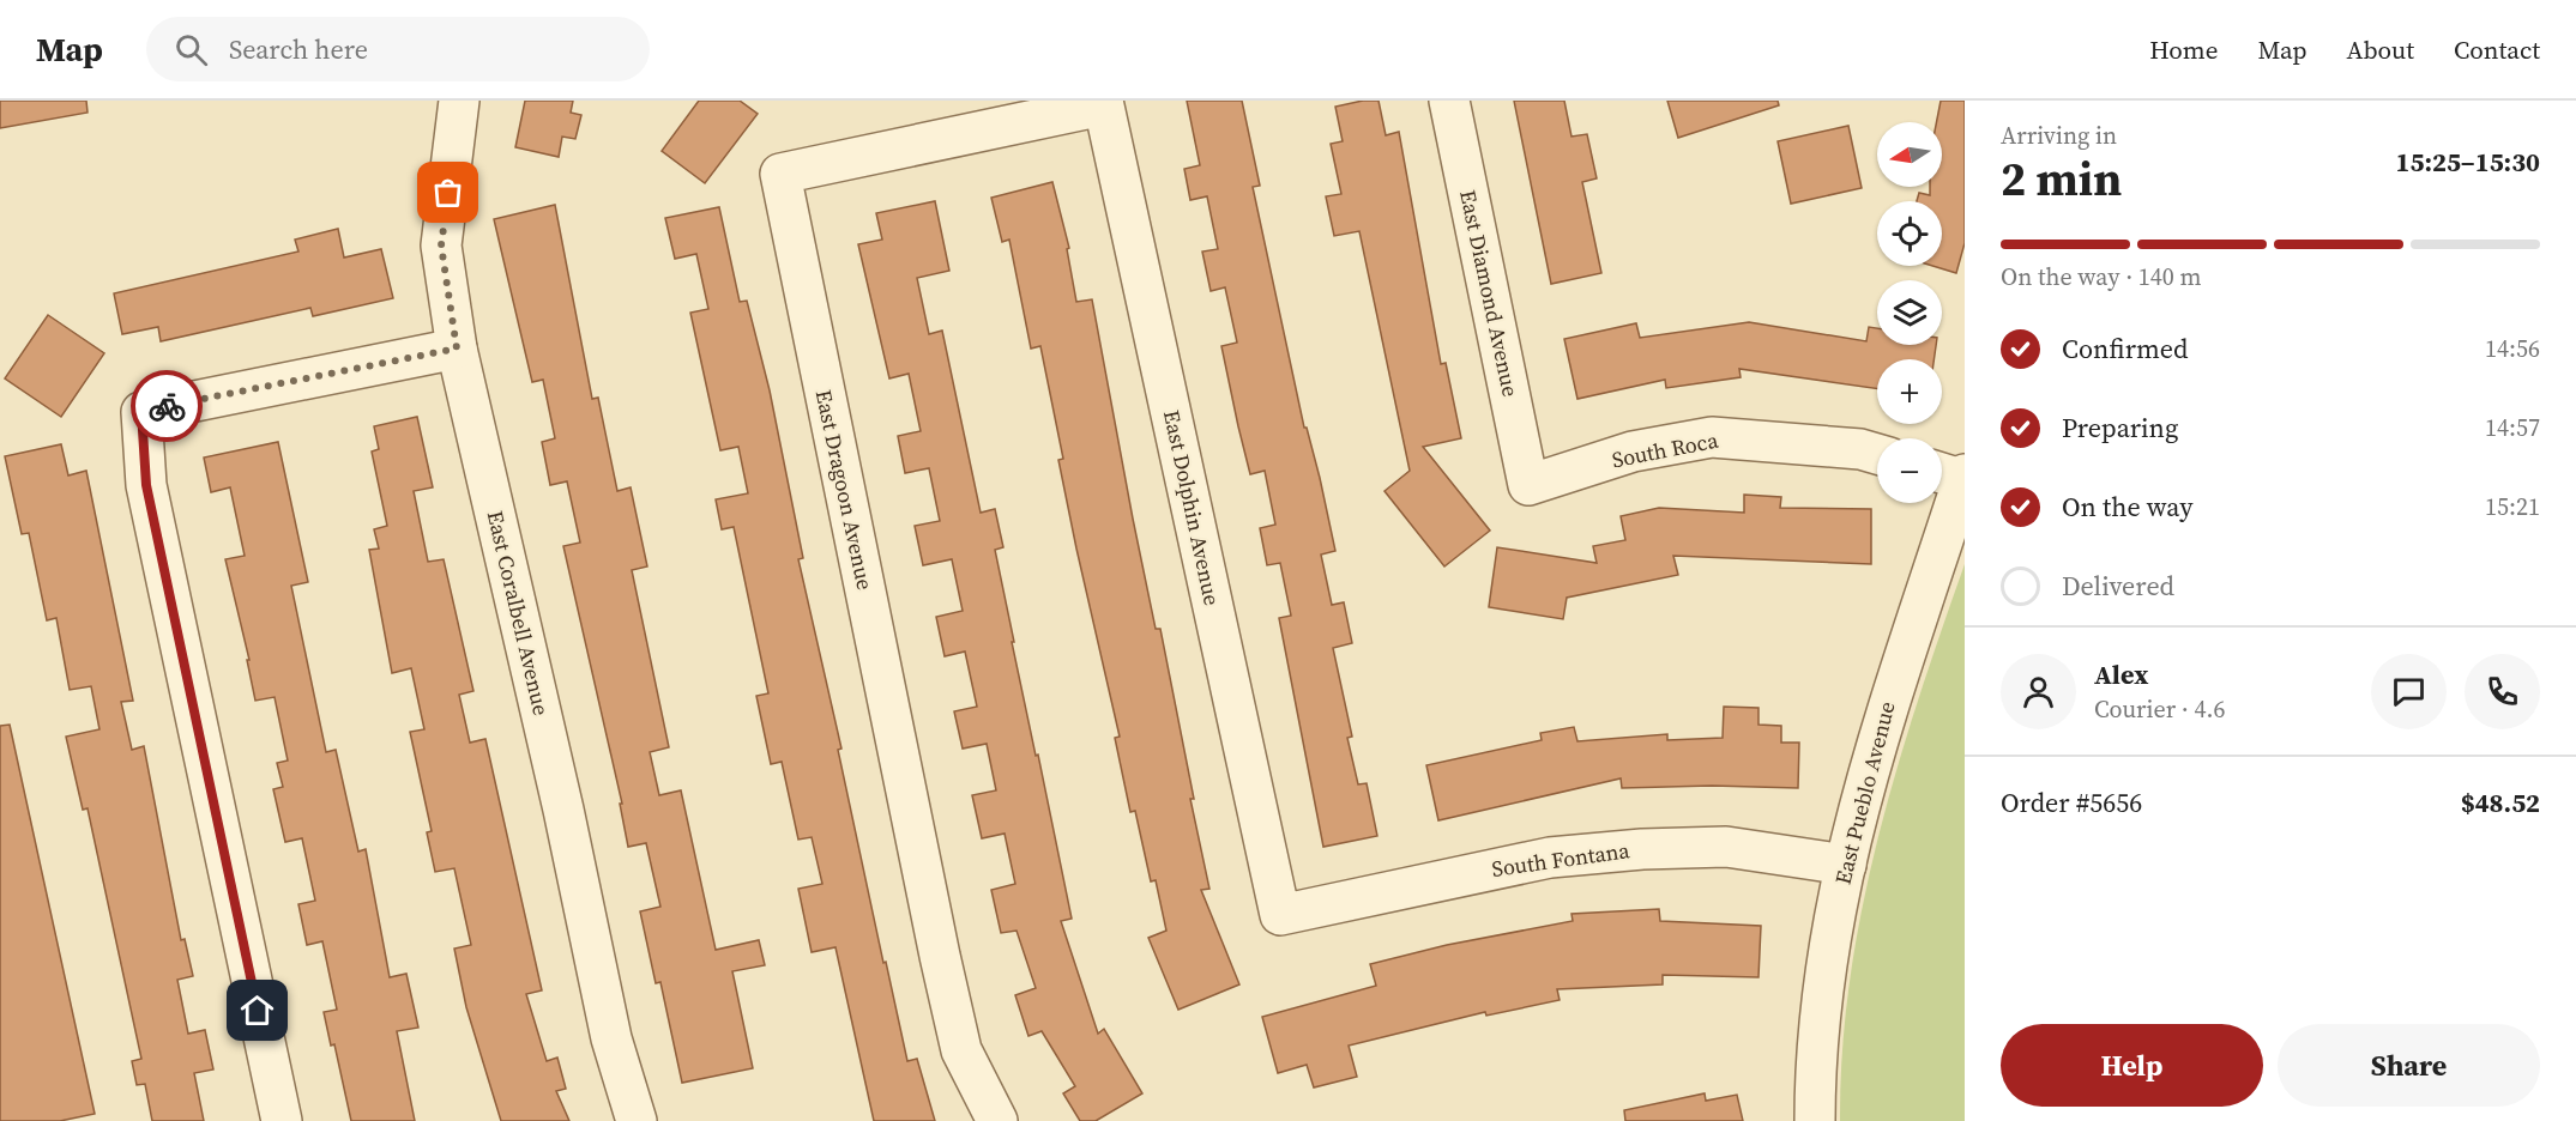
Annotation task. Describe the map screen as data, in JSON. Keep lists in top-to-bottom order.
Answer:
{
  "streets": {
    "street": [
      "East Diamond Avenue",
      "South Roca",
      "East Dragoon Avenue",
      "East Dolphin Avenue",
      "East Coralbell Avenue",
      "East Pueblo Avenue",
      "South Fontana"
    ]
  },
  "crossings": [
    ["East Diamond Avenue", "South Roca"],
    ["East Dragoon Avenue", "East Dolphin Avenue"],
    ["East Dolphin Avenue", "South Fontana"],
    ["East Pueblo Avenue", "South Fontana"]
  ],
  "north": "left",
  "page": {
    "header": "Map",
    "search": "Search here",
    "nav": [
      "Home",
      "Map",
      "About",
      "Contact"
    ],
    "heading": ["2 min", "Arriving in", "15:25–15:30"],
    "panel": [
      "Alex",
      "Courier · 4.6",
      "Order #5656",
      "$48.52"
    ],
    "map_buttons": ["+", "−"],
    "bar": "On the way · 140 m",
    "list": [
      ["Confirmed", "14:56"],
      ["Preparing", "14:57"],
      ["On the way", "15:21"],
      "Delivered"
    ],
    "buttons": ["Help", "Share"]
  }
}
